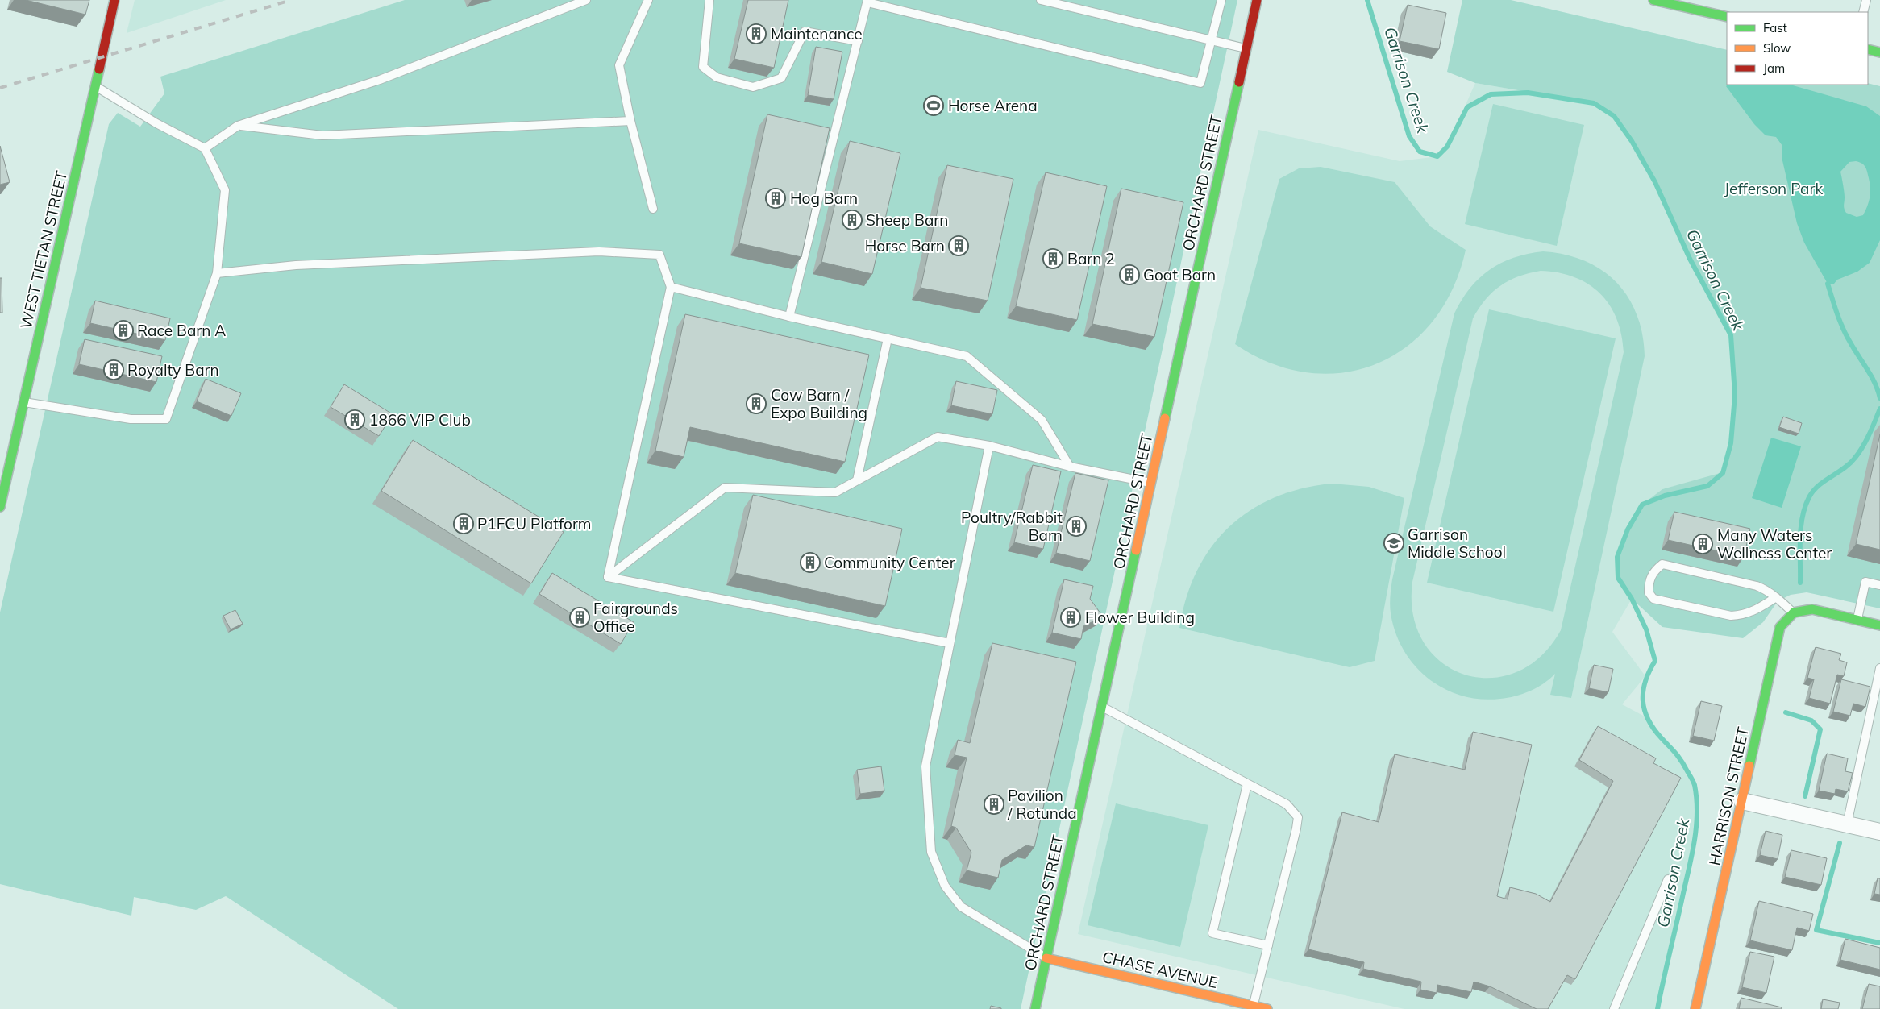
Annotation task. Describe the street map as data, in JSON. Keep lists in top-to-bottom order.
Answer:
{
  "streets": {
    "street": [
      "ORCHARD STREET",
      "WEST TIETAN STREET",
      "HARRISON STREET",
      "CHASE AVENUE"
    ]
  },
  "crossings": [
    ["ORCHARD STREET", "CHASE AVENUE"]
  ],
  "water": ["Garrison Creek"],
  "parks": ["Jefferson Park"],
  "places": {
    "building": [
      "Maintenance",
      "Hog Barn",
      "Sheep Barn",
      "Horse Barn",
      "Barn 2",
      "Goat Barn",
      "Race Barn A",
      "Royalty Barn",
      "Cow Barn / Expo Building",
      "1866 VIP Club",
      "P1FCU Platform",
      "Poultry/Rabbit Barn",
      "Many Waters Wellness Center",
      "Community Center",
      "Fairgrounds Office",
      "Flower Building",
      "Pavilion / Rotunda"
    ],
    "sports": ["Horse Arena"],
    "school or university": ["Garrison Middle School"]
  },
  "legend": ["Fast", "Slow", "Jam"]
}
